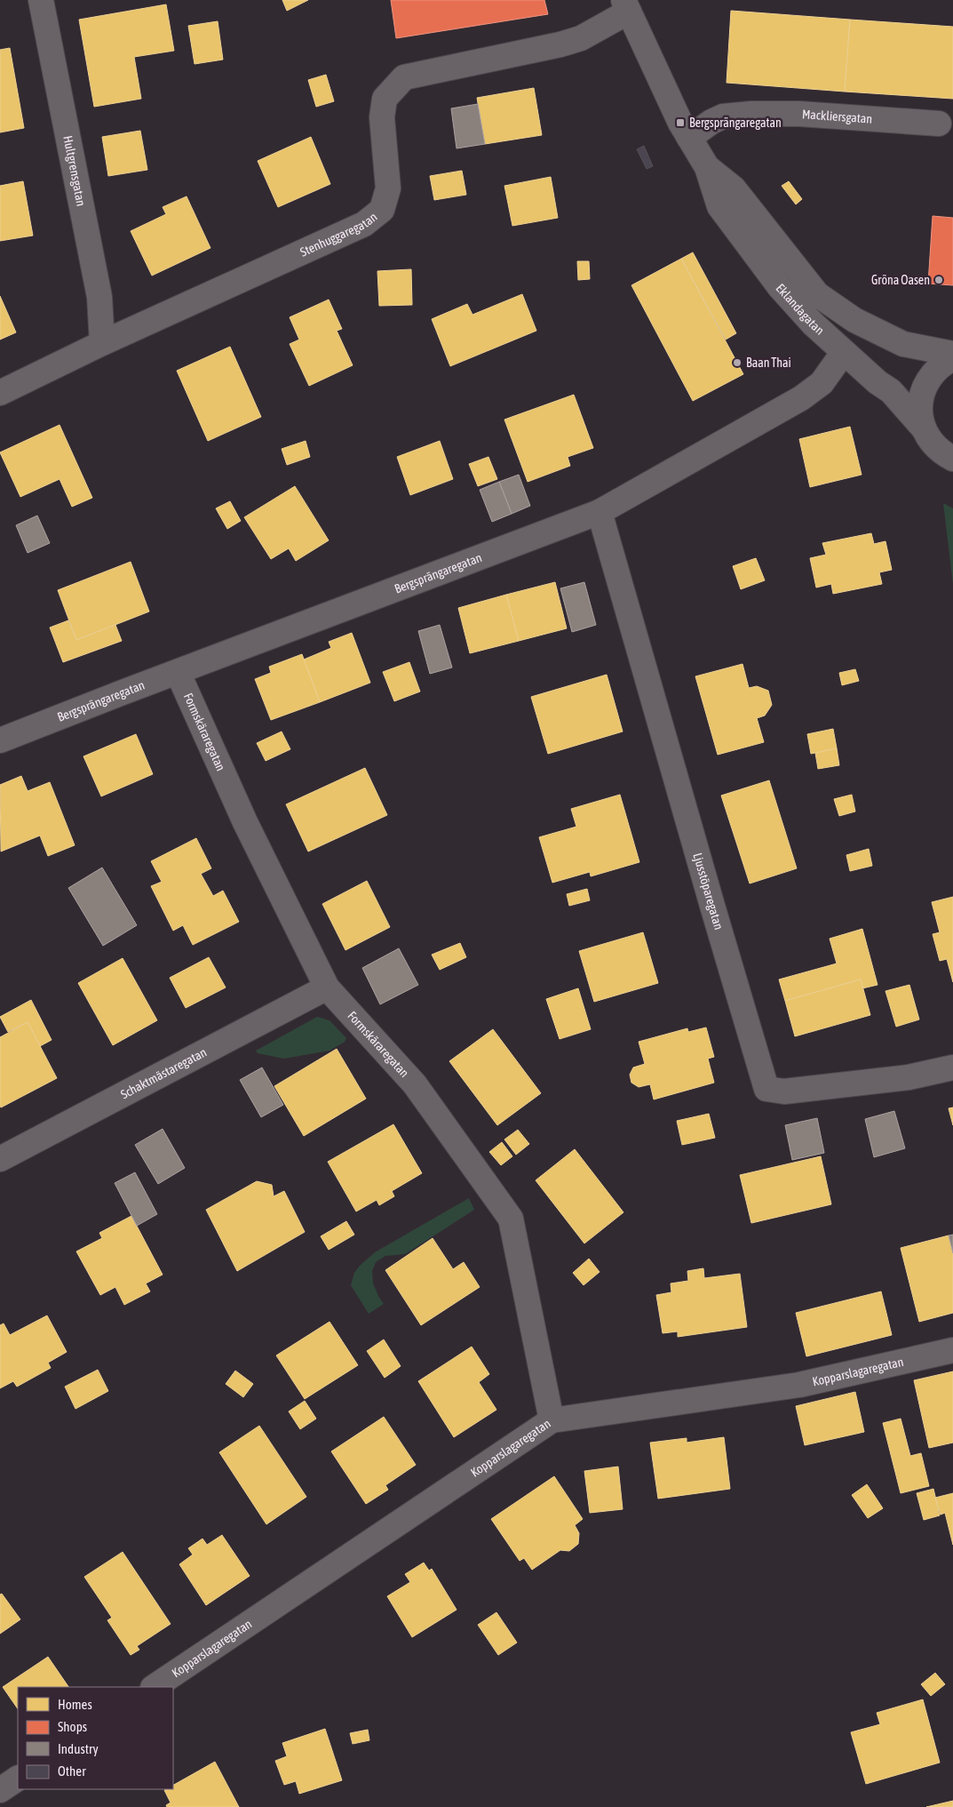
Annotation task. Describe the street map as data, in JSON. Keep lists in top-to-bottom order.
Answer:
{
  "streets": {
    "street": [
      "Mackliersgatan",
      "Hultgrensgatan",
      "Stenhuggaregatan",
      "Eklandagatan",
      "Bergsprängaregatan",
      "Formskäraregatan",
      "Ljusstöparegatan",
      "Schaktmästaregatan",
      "Kopparslagaregatan"
    ]
  },
  "crossings": [
    ["Mackliersgatan", "Eklandagatan"],
    ["Hultgrensgatan", "Stenhuggaregatan"],
    ["Stenhuggaregatan", "Eklandagatan"],
    ["Eklandagatan", "Bergsprängaregatan"],
    ["Bergsprängaregatan", "Formskäraregatan"],
    ["Bergsprängaregatan", "Ljusstöparegatan"],
    ["Formskäraregatan", "Schaktmästaregatan"],
    ["Formskäraregatan", "Kopparslagaregatan"]
  ],
  "places": {
    "transit": ["Bergsprängaregatan"],
    "other": ["Gröna Oasen", "Baan Thai"]
  },
  "legend": [
    "Homes",
    "Shops",
    "Industry",
    "Other"
  ]
}
